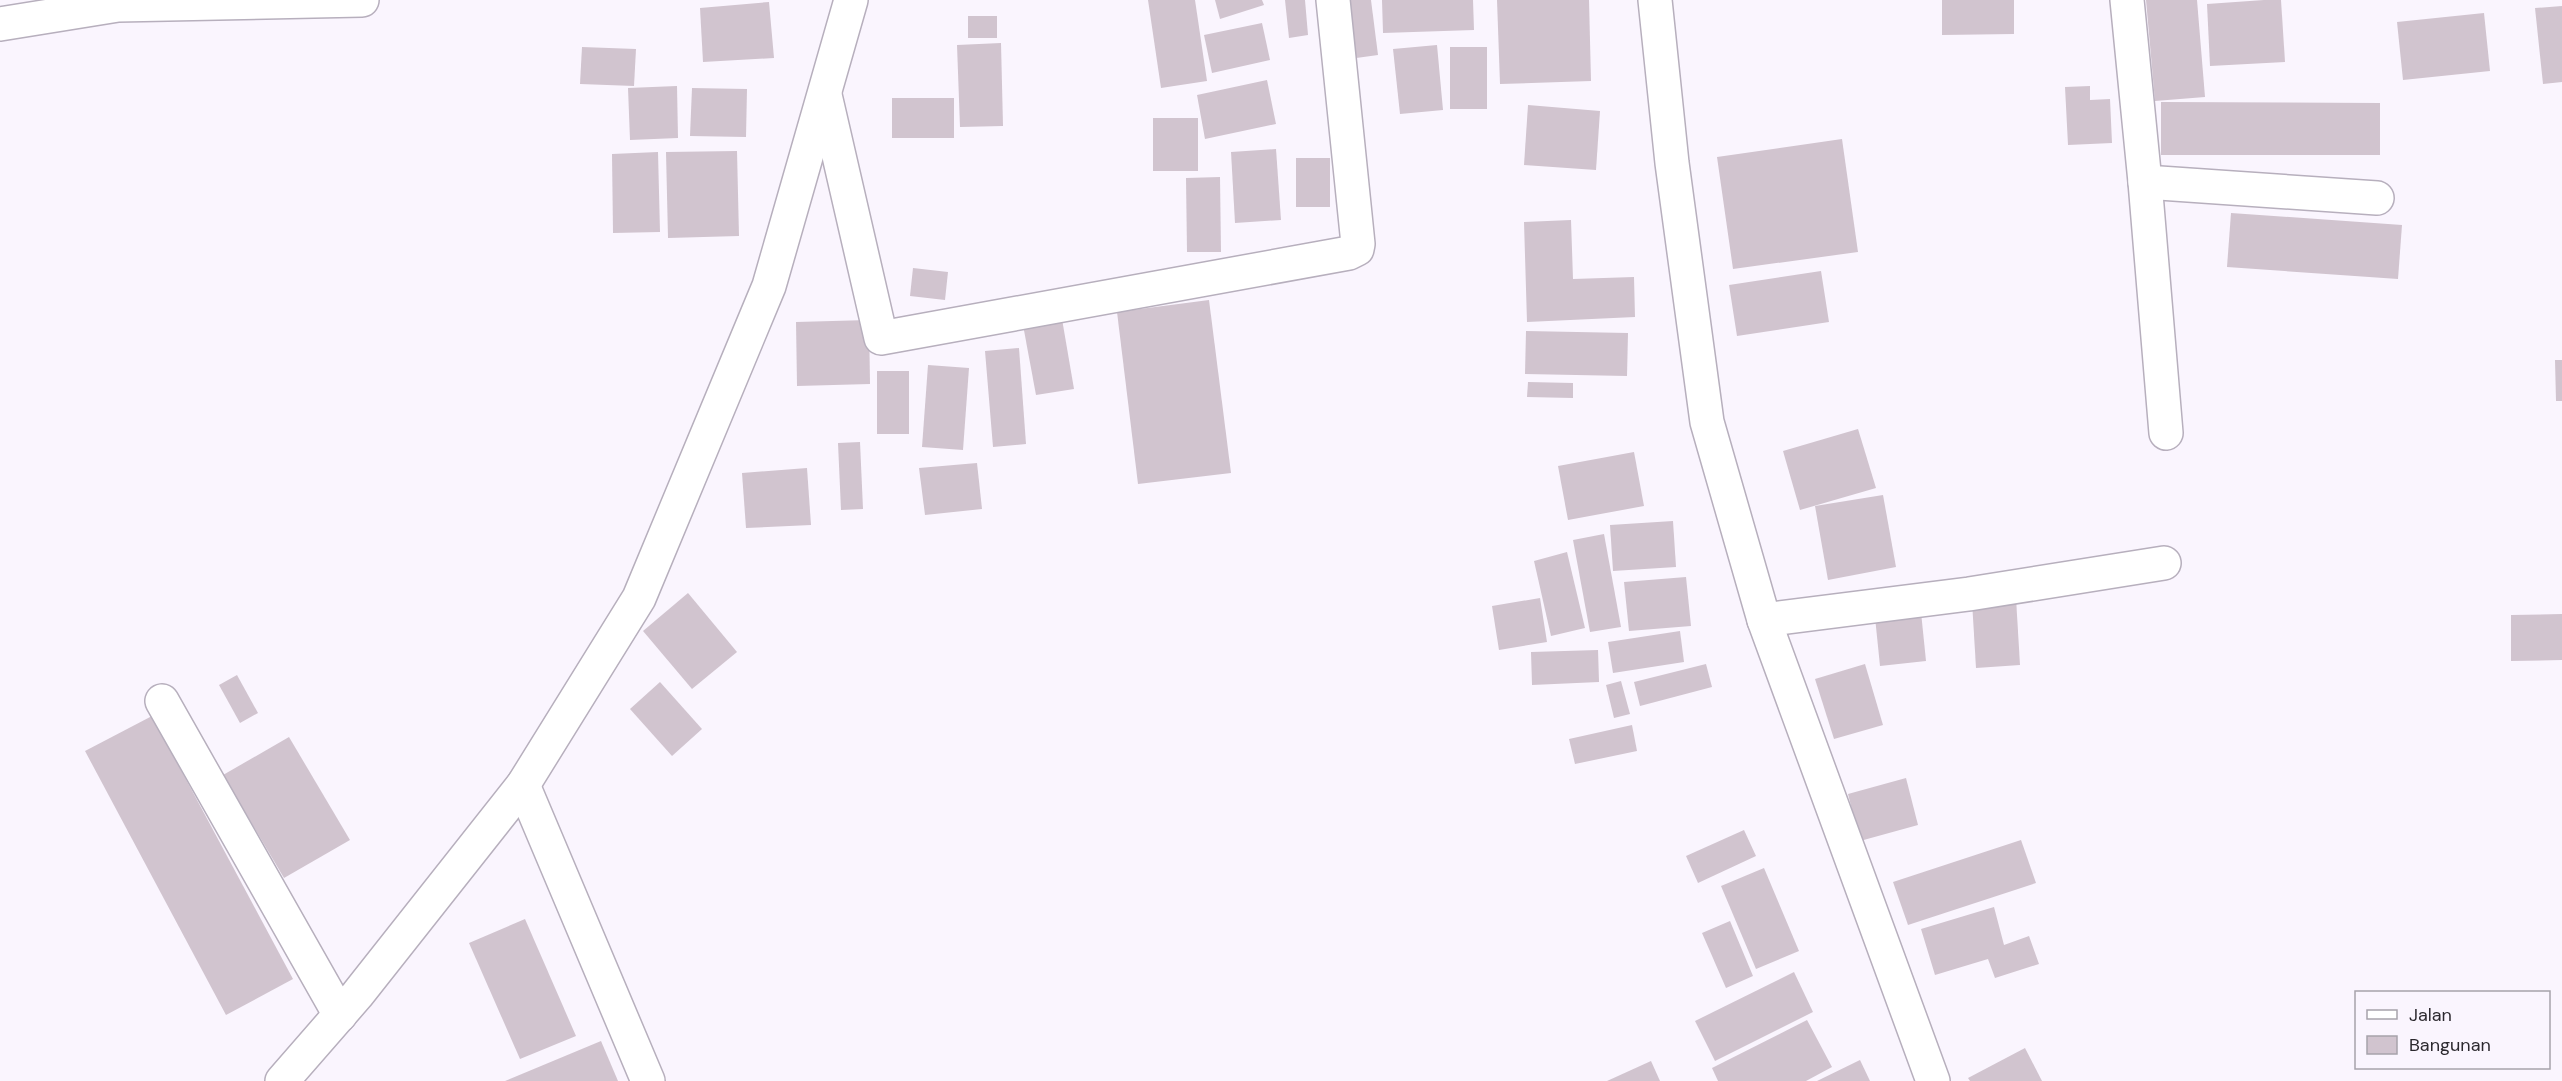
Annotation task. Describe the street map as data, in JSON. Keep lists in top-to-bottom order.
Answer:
{
  "legend": ["Jalan", "Bangunan"]
}
